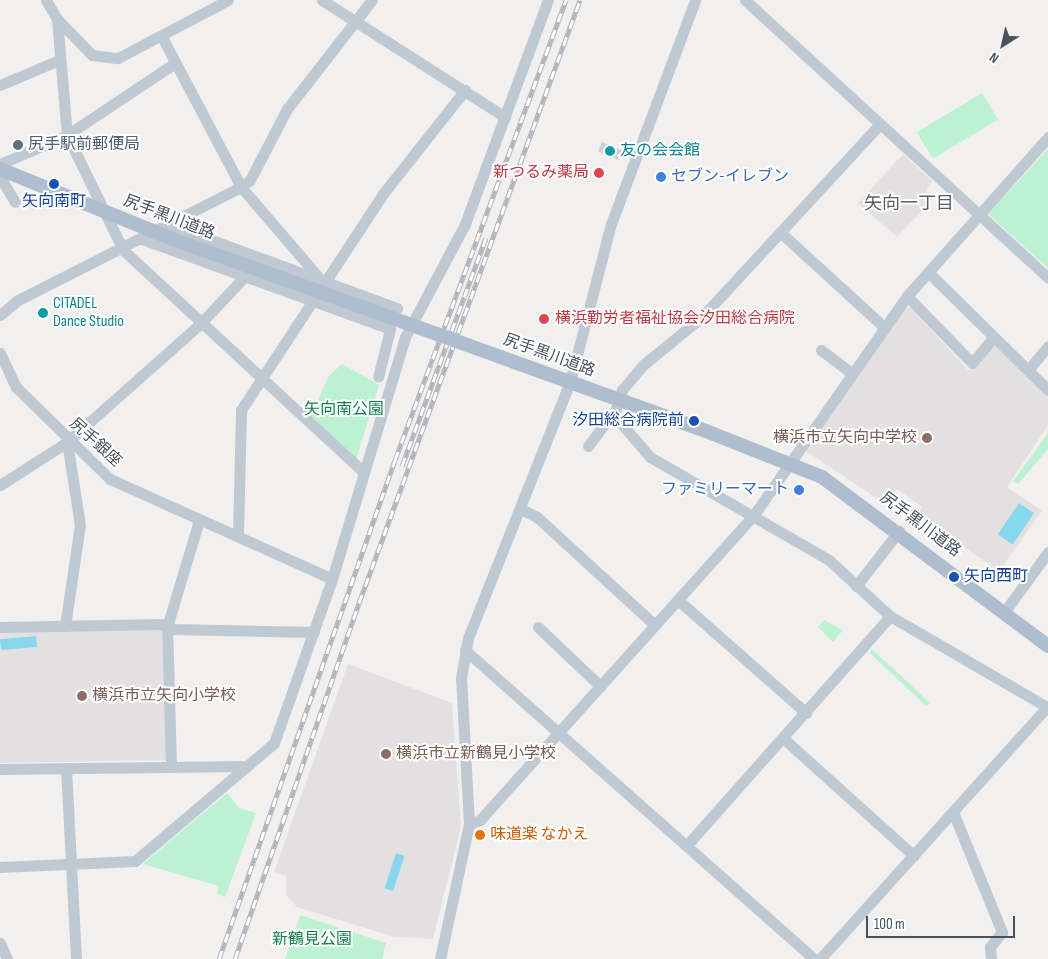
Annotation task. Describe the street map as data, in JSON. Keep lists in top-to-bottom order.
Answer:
{
  "streets": {
    "main road": ["尻手黒川道路"],
    "street": ["尻手銀座"]
  },
  "districts": ["矢向一丁目"],
  "parks": ["矢向南公園", "新鶴見公園"],
  "places": [
    "尻手駅前郵便局",
    "友の会会館",
    "新つるみ薬局",
    "セブン-イレブン",
    "矢向南町",
    "CITADEL Dance Studio",
    "横浜勤労者福祉協会汐田総合病院",
    "汐田総合病院前",
    "横浜市立矢向中学校",
    "ファミリーマート",
    "矢向西町",
    "横浜市立矢向小学校",
    "横浜市立新鶴見小学校",
    "味道楽 なかえ"
  ],
  "scale_bar": "100 m",
  "north": "bottom left"
}
